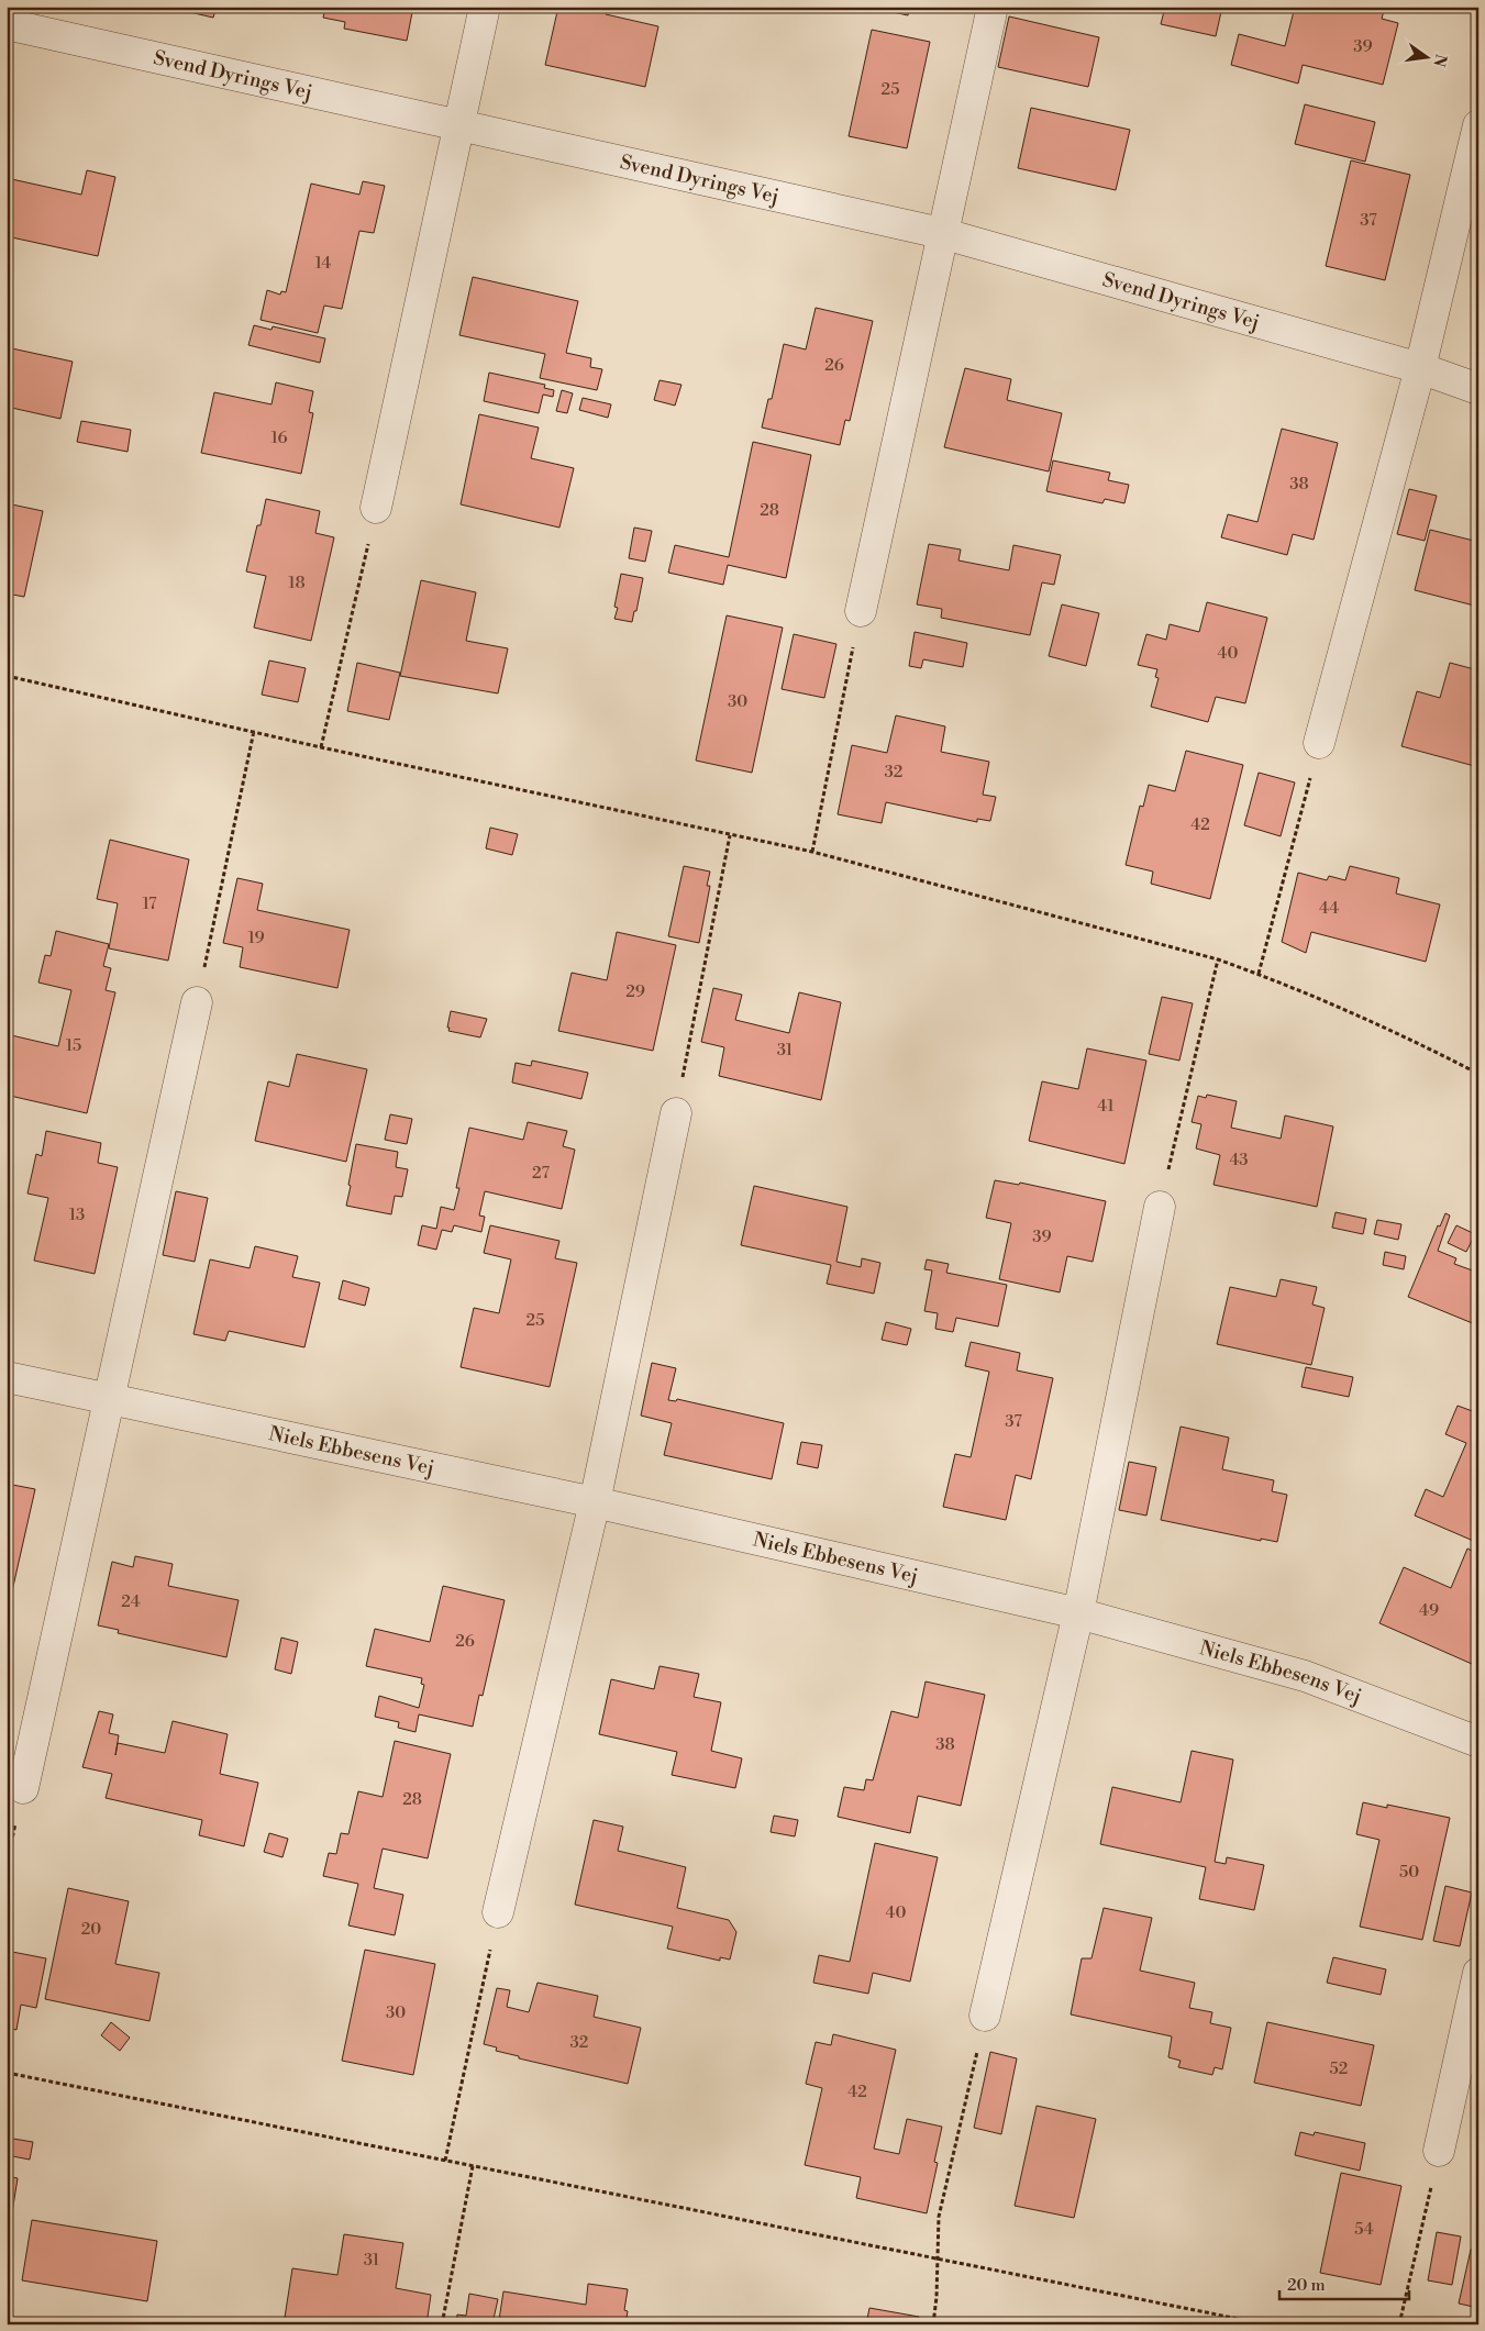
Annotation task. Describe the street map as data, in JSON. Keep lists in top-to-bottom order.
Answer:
{
  "streets": {
    "street": ["Svend Dyrings Vej", "Niels Ebbesens Vej"]
  },
  "house_numbers": [
    "39",
    "25",
    "37",
    "14",
    "26",
    "16",
    "38",
    "28",
    "18",
    "40",
    "30",
    "32",
    "42",
    "17",
    "44",
    "19",
    "29",
    "15",
    "31",
    "41",
    "43",
    "27",
    "13",
    "39",
    "25",
    "37",
    "24",
    "49",
    "26",
    "38",
    "28",
    "50",
    "40",
    "20",
    "30",
    "32",
    "52",
    "42",
    "54",
    "31"
  ],
  "scale_bar": "20 m",
  "north": "right"
}
